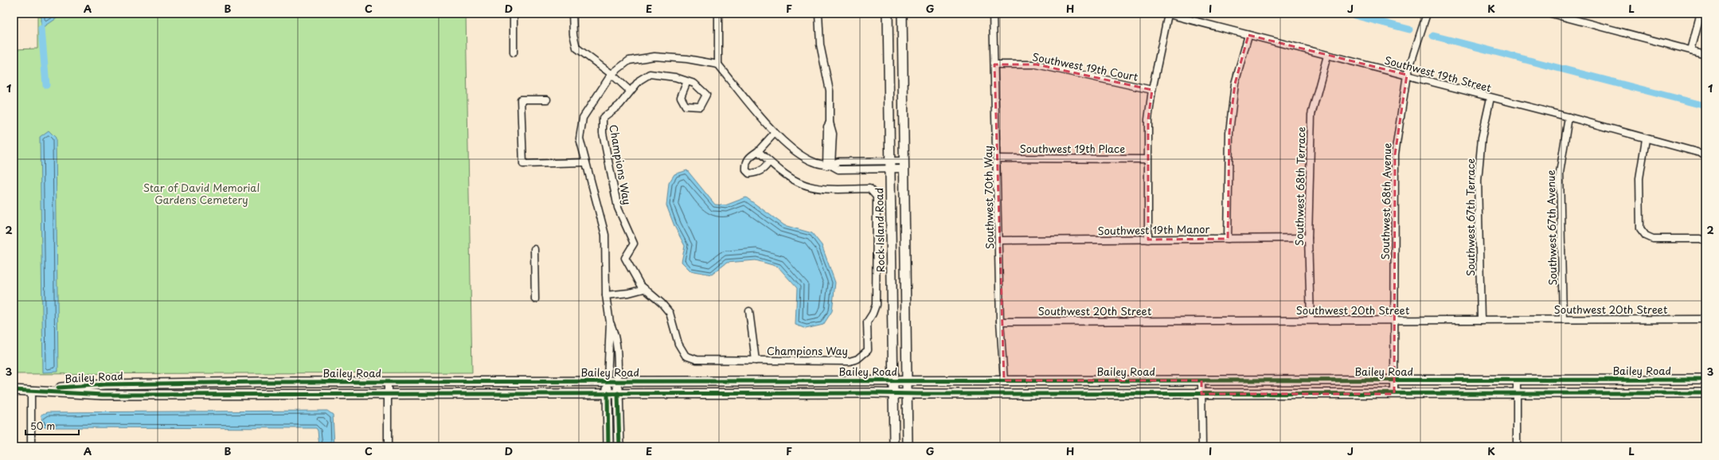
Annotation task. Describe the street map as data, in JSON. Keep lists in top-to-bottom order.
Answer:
{
  "streets": {
    "street": [
      "Southwest 19th Court",
      "Southwest 19th Street",
      "Southwest 19th Place",
      "Champions Way",
      "Southwest 68th Terrace",
      "Southwest 70th Way",
      "Southwest 68th Avenue",
      "Southwest 67th Terrace",
      "Southwest 67th Avenue",
      "Rock Island Road",
      "Southwest 19th Manor",
      "Southwest 20th Street",
      "Bailey Road"
    ]
  },
  "crossings": [
    ["Southwest 19th Court", "Southwest 70th Way"],
    ["Southwest 19th Street", "Southwest 68th Terrace"],
    ["Southwest 19th Street", "Southwest 68th Avenue"],
    ["Southwest 19th Street", "Southwest 67th Terrace"],
    ["Southwest 19th Street", "Southwest 67th Avenue"],
    ["Southwest 19th Place", "Southwest 70th Way"],
    ["Southwest 68th Terrace", "Southwest 19th Manor"],
    ["Southwest 68th Terrace", "Southwest 20th Street"],
    ["Southwest 70th Way", "Southwest 19th Manor"],
    ["Southwest 70th Way", "Southwest 20th Street"],
    ["Southwest 70th Way", "Bailey Road"],
    ["Southwest 68th Avenue", "Southwest 20th Street"],
    ["Southwest 68th Avenue", "Bailey Road"],
    ["Southwest 67th Terrace", "Southwest 20th Street"],
    ["Southwest 67th Avenue", "Southwest 20th Street"],
    ["Rock Island Road", "Bailey Road"]
  ],
  "parks": ["Star of David Memorial Gardens Cemetery"],
  "scale_bar": "50 m",
  "grid": {
    "columns": [
      "A",
      "B",
      "C",
      "D",
      "E",
      "F",
      "G",
      "H",
      "I",
      "J",
      "K",
      "L"
    ],
    "rows": ["1", "2", "3"]
  }
}
